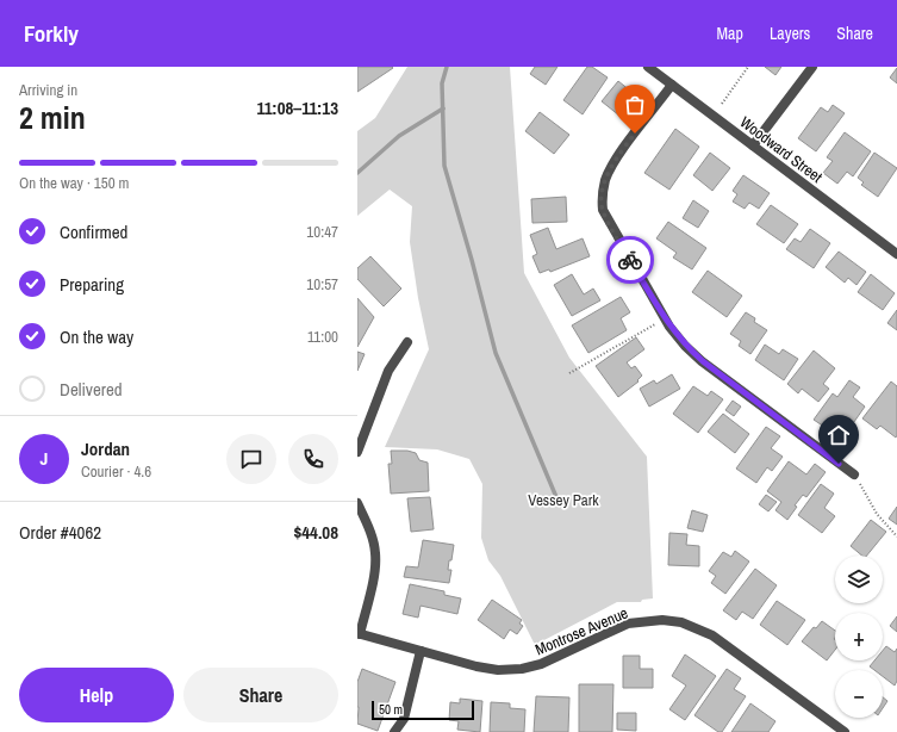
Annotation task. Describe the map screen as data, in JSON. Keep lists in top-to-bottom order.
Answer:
{
  "streets": {
    "street": ["Woodward Street", "Montrose Avenue"]
  },
  "parks": ["Vessey Park"],
  "scale_bar": "50 m",
  "page": {
    "header": "Forkly",
    "nav": ["Map", "Layers", "Share"],
    "heading": ["2 min", "Arriving in", "11:08–11:13"],
    "panel": [
      "Jordan",
      "Courier · 4.6",
      "Order #4062",
      "$44.08"
    ],
    "bar": "On the way · 150 m",
    "list": [
      ["Confirmed", "10:47"],
      ["Preparing", "10:57"],
      ["On the way", "11:00"],
      "Delivered"
    ],
    "round": "J",
    "map_buttons": ["+", "−"],
    "buttons": ["Help", "Share"],
    "scale": "50 m"
  }
}
